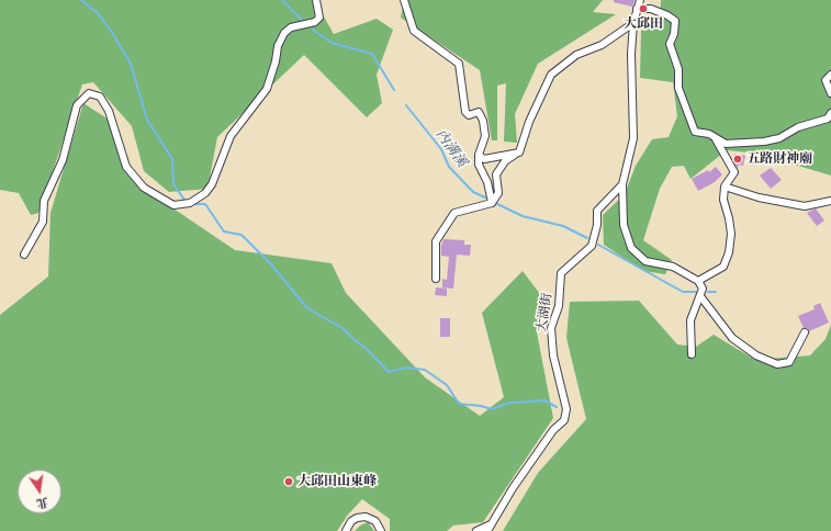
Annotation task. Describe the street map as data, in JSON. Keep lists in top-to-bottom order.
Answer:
{
  "streets": {
    "street": ["大湖街"]
  },
  "water": ["內溝溪"],
  "places": ["大邱田", "五路財神廟", "大邱田山東峰"],
  "north": "bottom"
}
